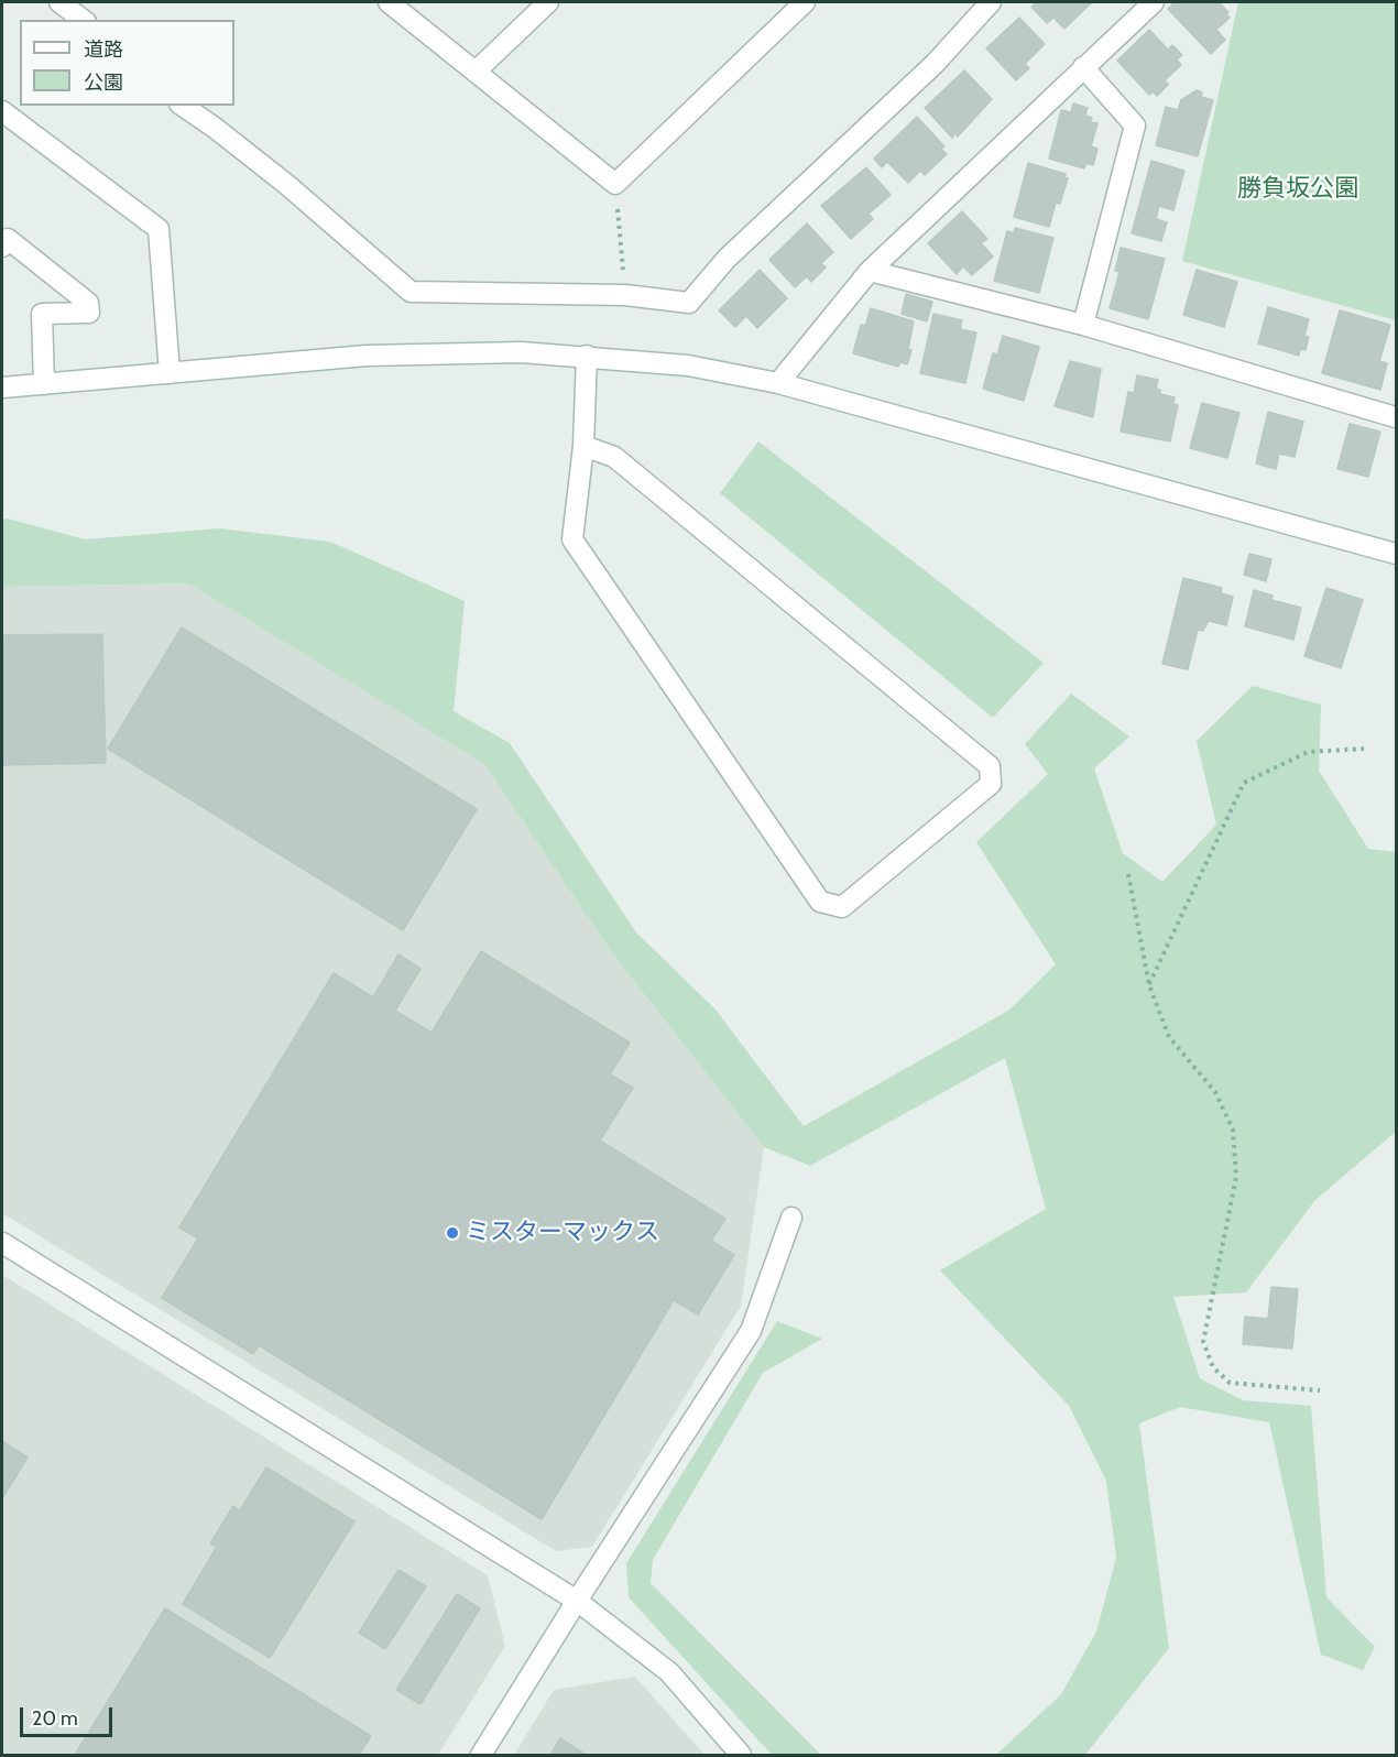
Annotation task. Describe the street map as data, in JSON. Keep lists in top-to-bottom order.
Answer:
{
  "parks": ["勝負坂公園"],
  "places": ["ミスターマックス"],
  "legend": ["道路", "公園"],
  "scale_bar": "20 m"
}
